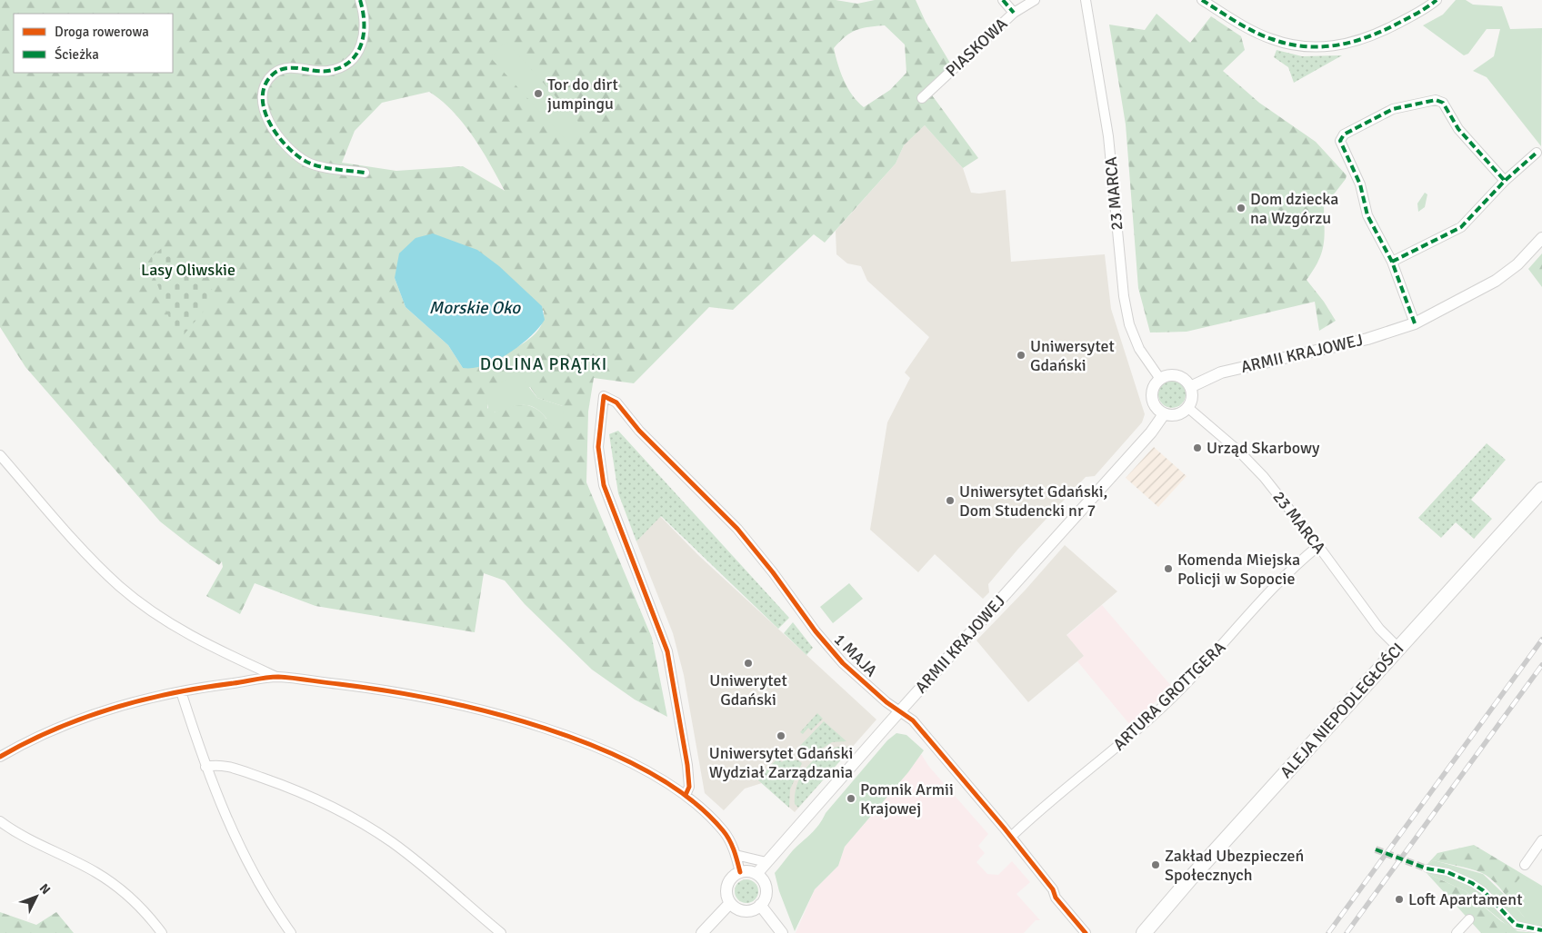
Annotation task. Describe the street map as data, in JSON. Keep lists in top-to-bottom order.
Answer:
{
  "streets": {
    "main road": ["ALEJA NIEPODLEGŁOŚCI"],
    "street": [
      "PIASKOWA",
      "23 MARCA",
      "ARMII KRAJOWEJ",
      "1 MAJA",
      "ARTURA GROTTGERA"
    ]
  },
  "crossings": [
    ["23 MARCA", "ARMII KRAJOWEJ"],
    ["23 MARCA", "ARTURA GROTTGERA"],
    ["23 MARCA", "ALEJA NIEPODLEGŁOŚCI"],
    ["ARMII KRAJOWEJ", "1 MAJA"],
    ["1 MAJA", "ARTURA GROTTGERA"]
  ],
  "districts": ["DOLINA PRĄTKI"],
  "water": ["Morskie Oko"],
  "parks": ["Lasy Oliwskie"],
  "places": [
    "Tor do dirt jumpingu",
    "Dom dziecka na Wzgórzu",
    "Uniwersytet Gdański",
    "Urząd Skarbowy",
    "Uniwersytet Gdański, Dom Studencki nr 7",
    "Komenda Miejska Policji w Sopocie",
    "Uniwerytet Gdański",
    "Uniwersytet Gdański Wydział Zarządzania",
    "Pomnik Armii Krajowej",
    "Zakład Ubezpieczeń Społecznych",
    "Loft Apartament"
  ],
  "legend": ["Droga rowerowa", "Ścieżka"],
  "north": "top right"
}
